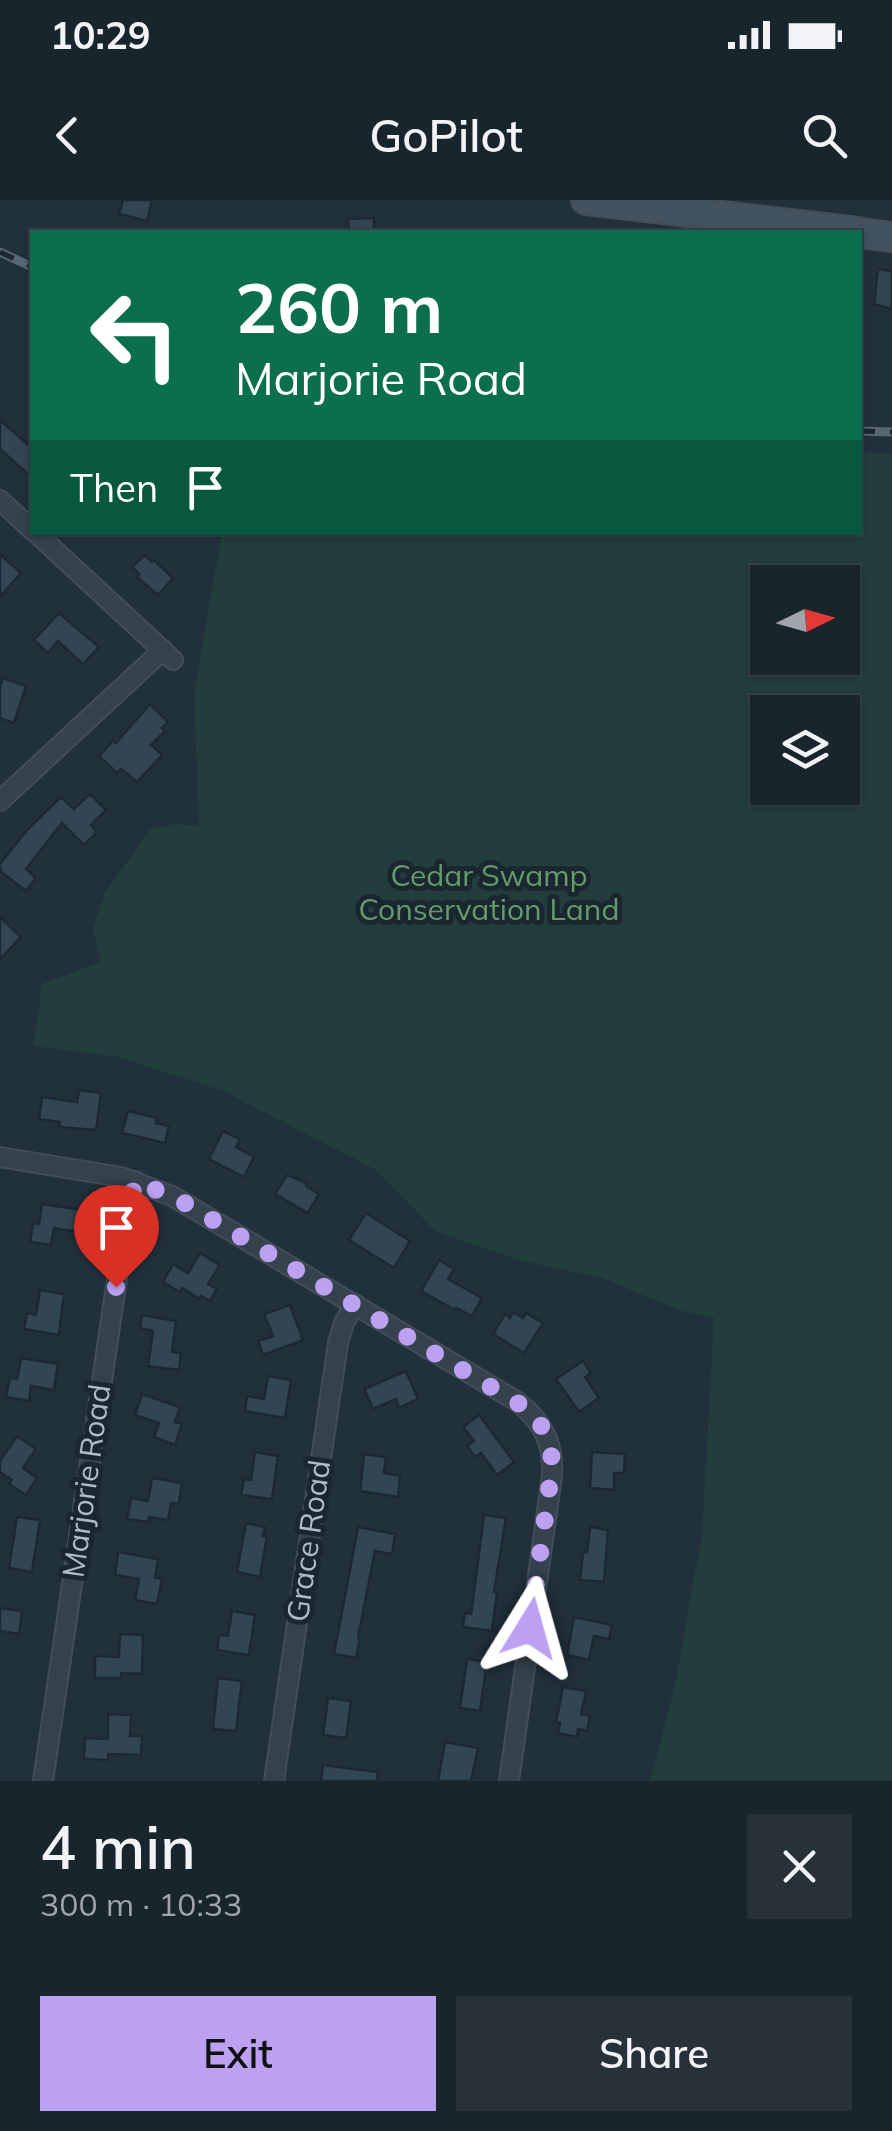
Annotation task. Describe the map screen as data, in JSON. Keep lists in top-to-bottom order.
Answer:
{
  "streets": {
    "street": ["Marjorie Road", "Grace Road"]
  },
  "parks": ["Cedar Swamp Conservation Land"],
  "north": "right",
  "page": {
    "status": "10:29",
    "header": "GoPilot",
    "turn": ["260 m", "Marjorie Road"],
    "then": "Then",
    "heading": ["4 min", "300 m · 10:33"],
    "buttons": ["Exit", "Share"]
  }
}
